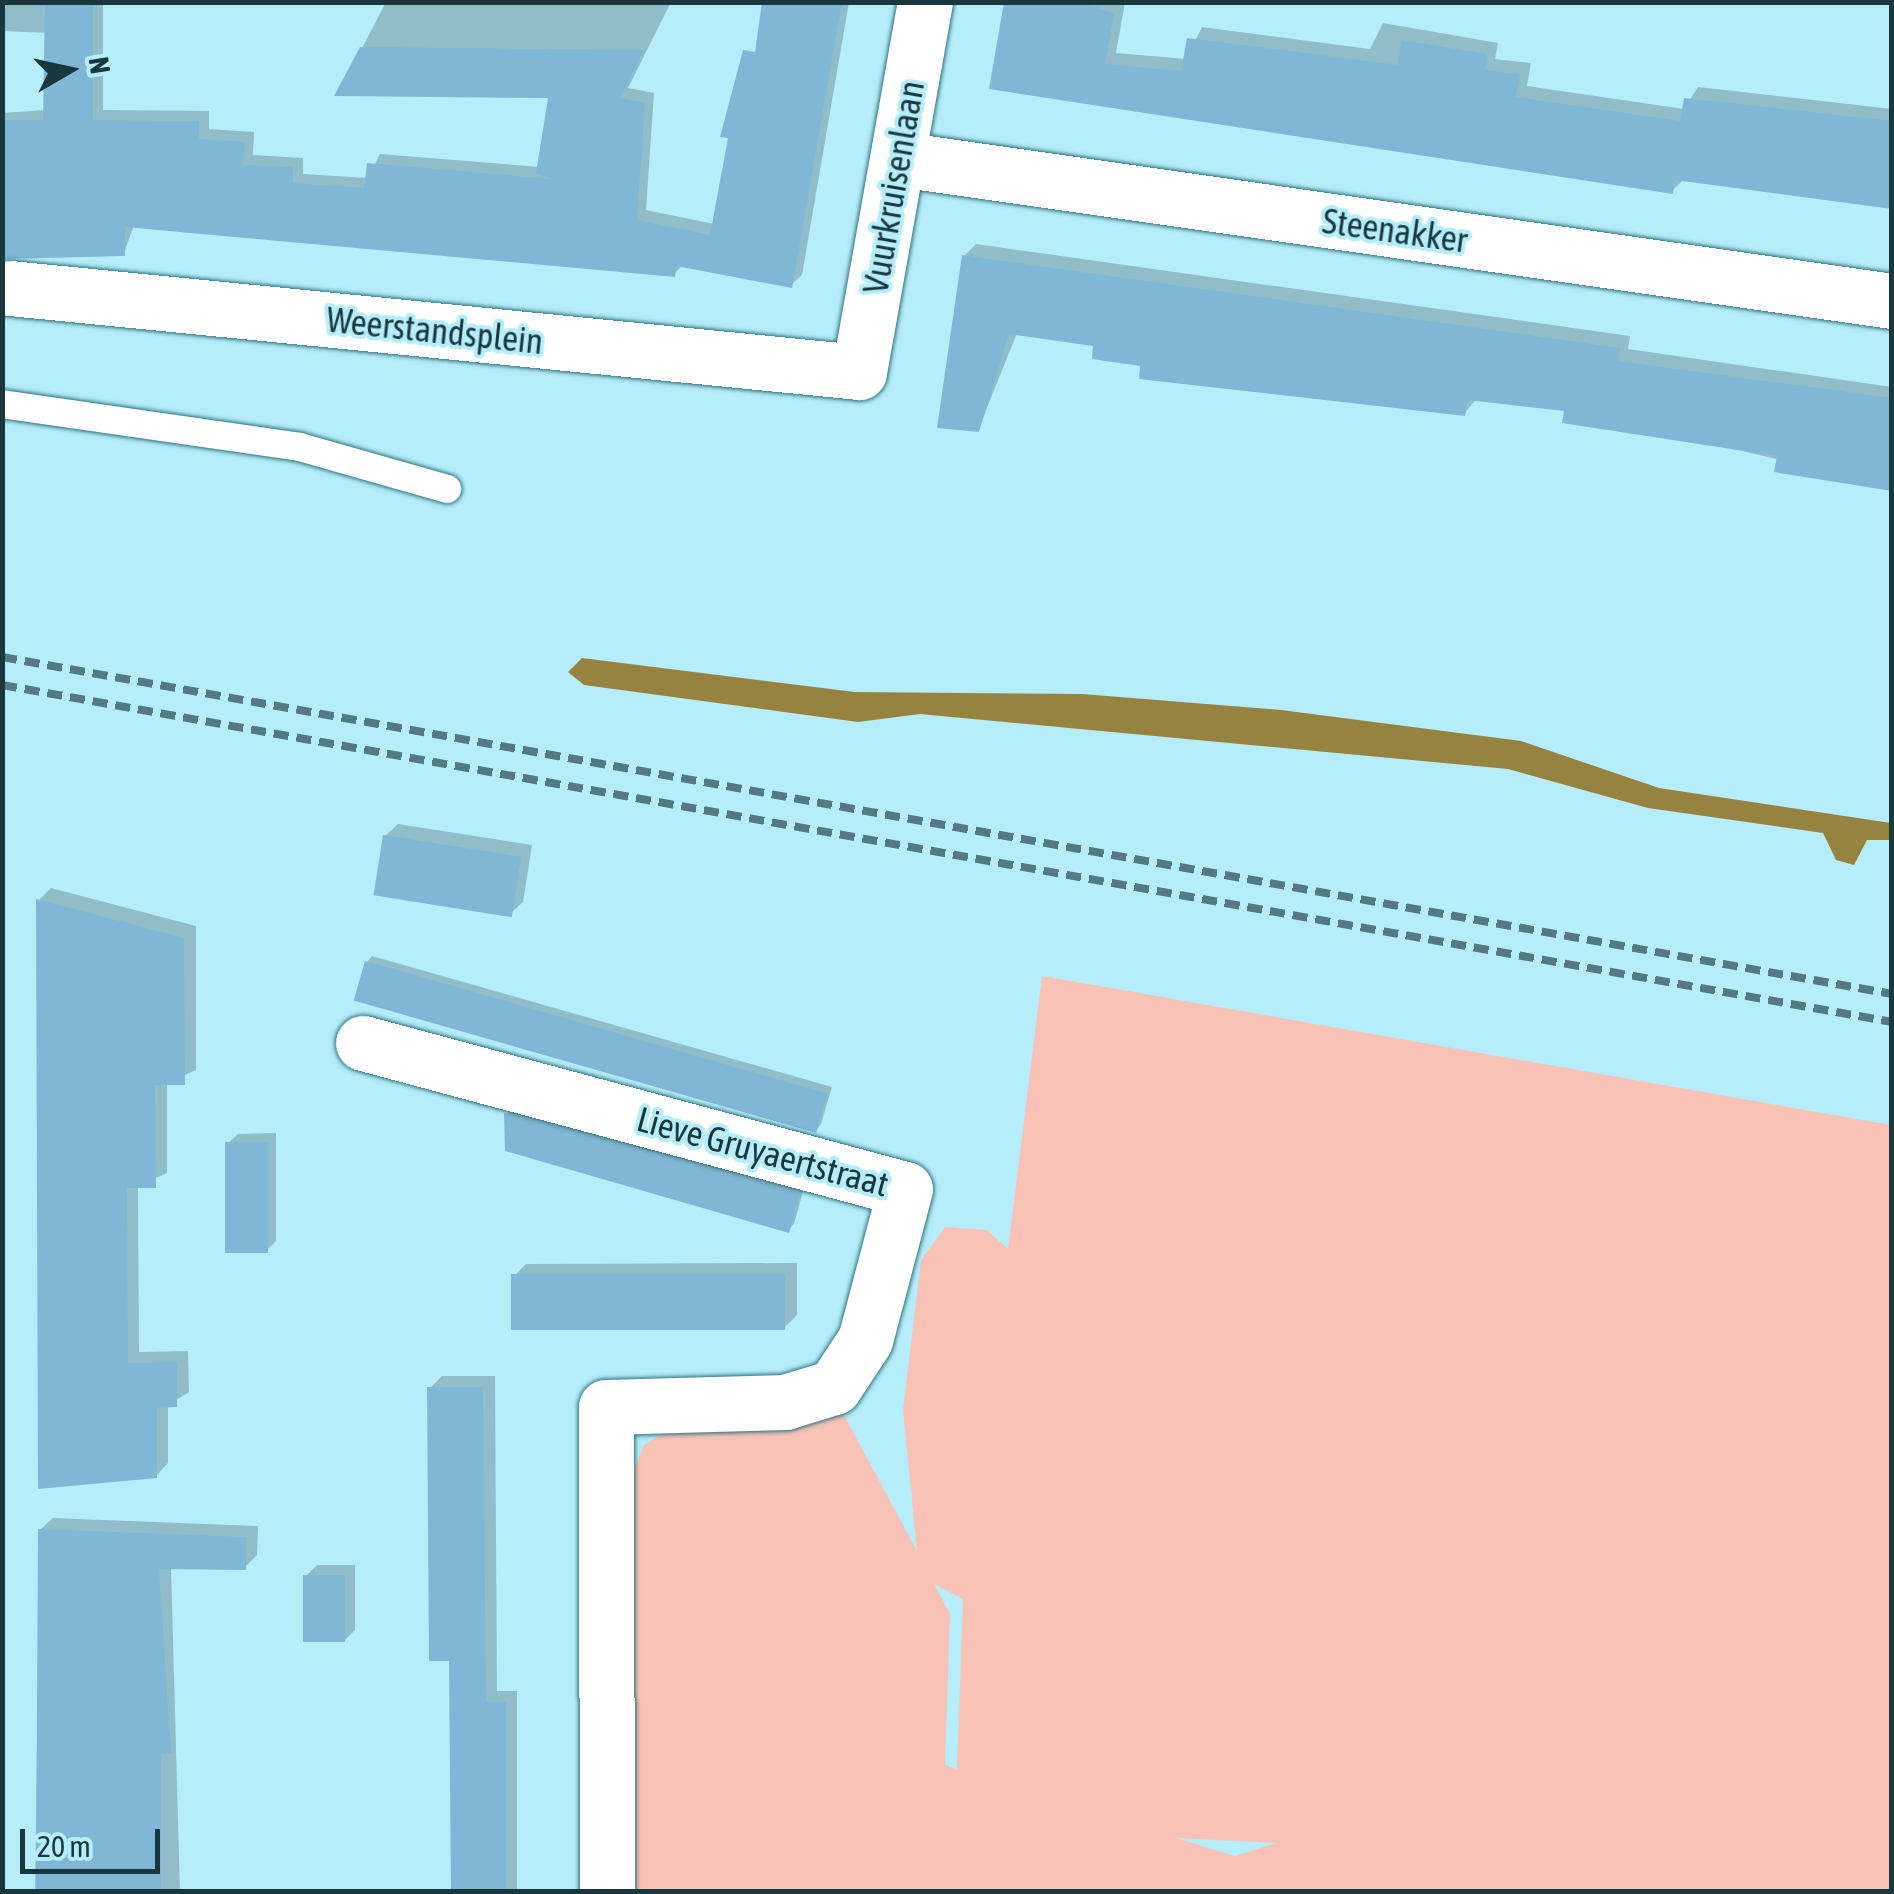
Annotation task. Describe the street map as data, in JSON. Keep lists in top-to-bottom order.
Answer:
{
  "streets": {
    "street": [
      "Vuurkruisenlaan",
      "Steenakker",
      "Weerstandsplein",
      "Lieve Gruyaertstraat"
    ]
  },
  "crossings": [
    ["Vuurkruisenlaan", "Steenakker"],
    ["Vuurkruisenlaan", "Weerstandsplein"]
  ],
  "scale_bar": "20 m",
  "north": "right"
}
